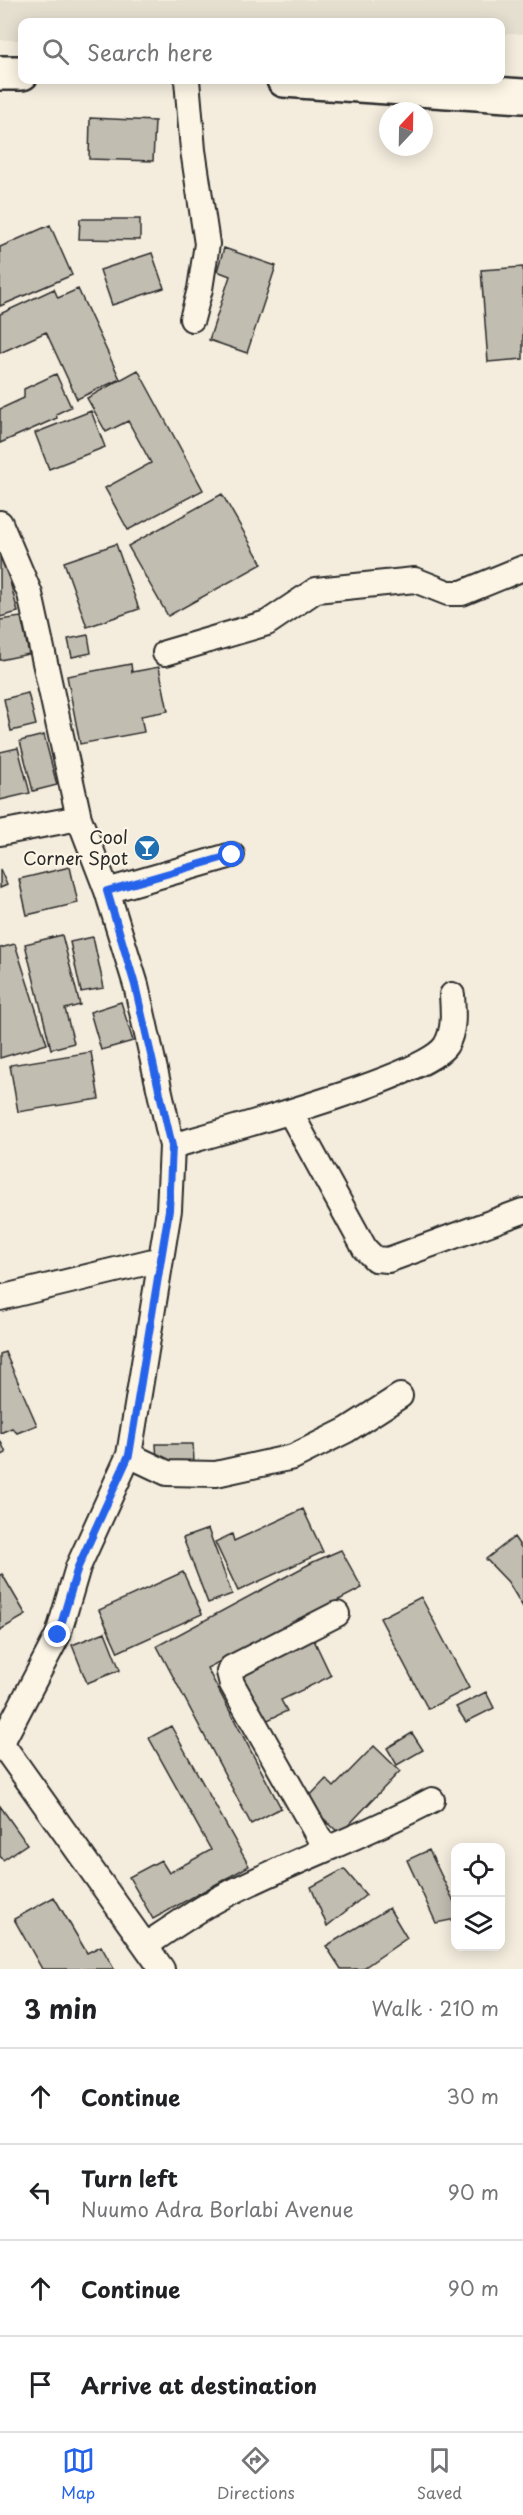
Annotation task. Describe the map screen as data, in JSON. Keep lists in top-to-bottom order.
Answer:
{
  "places": {
    "bar": ["Cool Corner Spot"]
  },
  "north": "top",
  "page": {
    "search": "Search here",
    "heading": ["3 min", "Walk · 210 m"],
    "list": [
      ["Continue", "30 m"],
      ["Turn left", "Nuumo Adra Borlabi Avenue", "90 m"],
      ["Continue", "90 m"],
      "Arrive at destination"
    ],
    "nav": ["Map", "Directions", "Saved"]
  }
}
